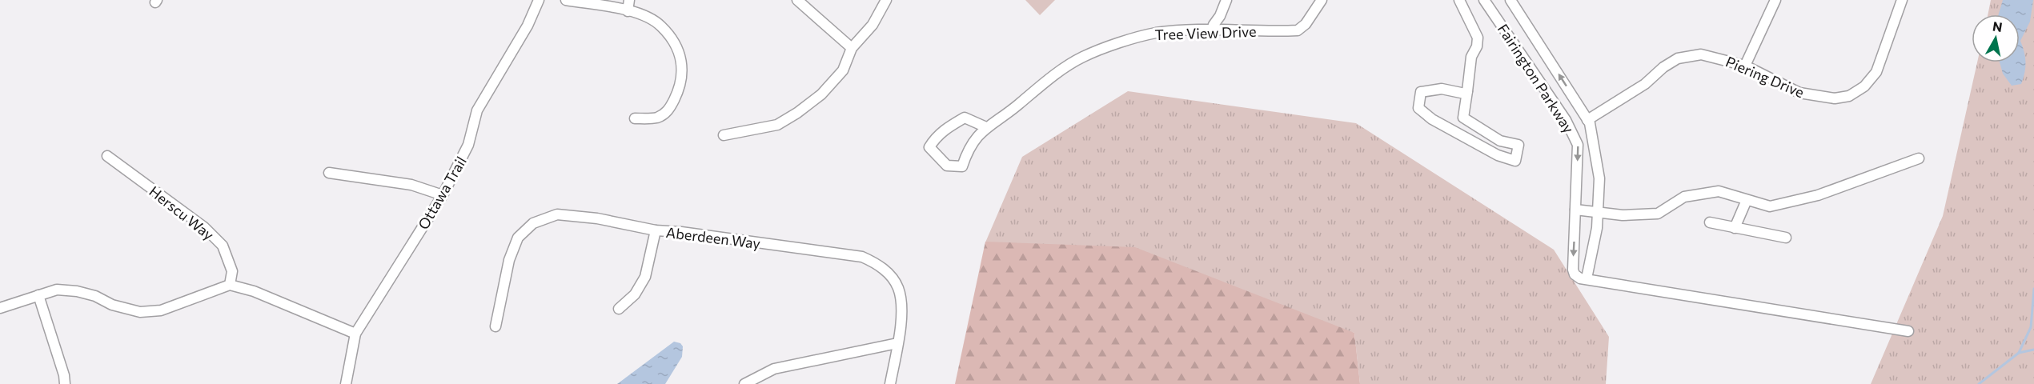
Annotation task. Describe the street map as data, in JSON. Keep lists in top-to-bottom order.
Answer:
{
  "streets": {
    "street": [
      "Tree View Drive",
      "Piering Drive",
      "Fairington Parkway",
      "Ottawa Trail",
      "Herscu Way",
      "Aberdeen Way"
    ]
  },
  "crossings": [
    ["Piering Drive", "Fairington Parkway"]
  ],
  "north": "top"
}
